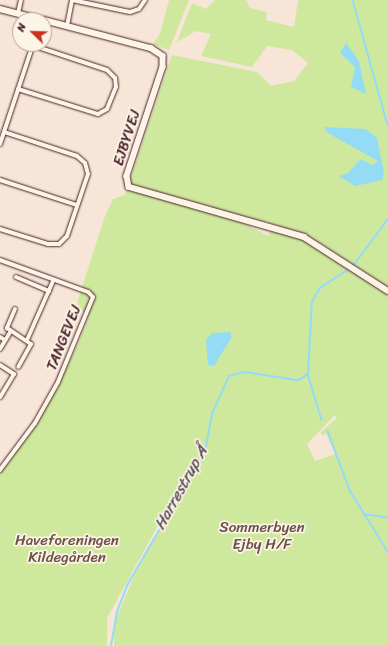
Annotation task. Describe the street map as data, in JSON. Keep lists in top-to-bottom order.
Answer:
{
  "streets": {
    "street": ["EJBYVEJ", "TANGEVEJ"]
  },
  "water": ["Harrestrup Å"],
  "parks": ["Sommerbyen Ejby H/F", "Haveforeningen Kildegården"],
  "north": "top left"
}
